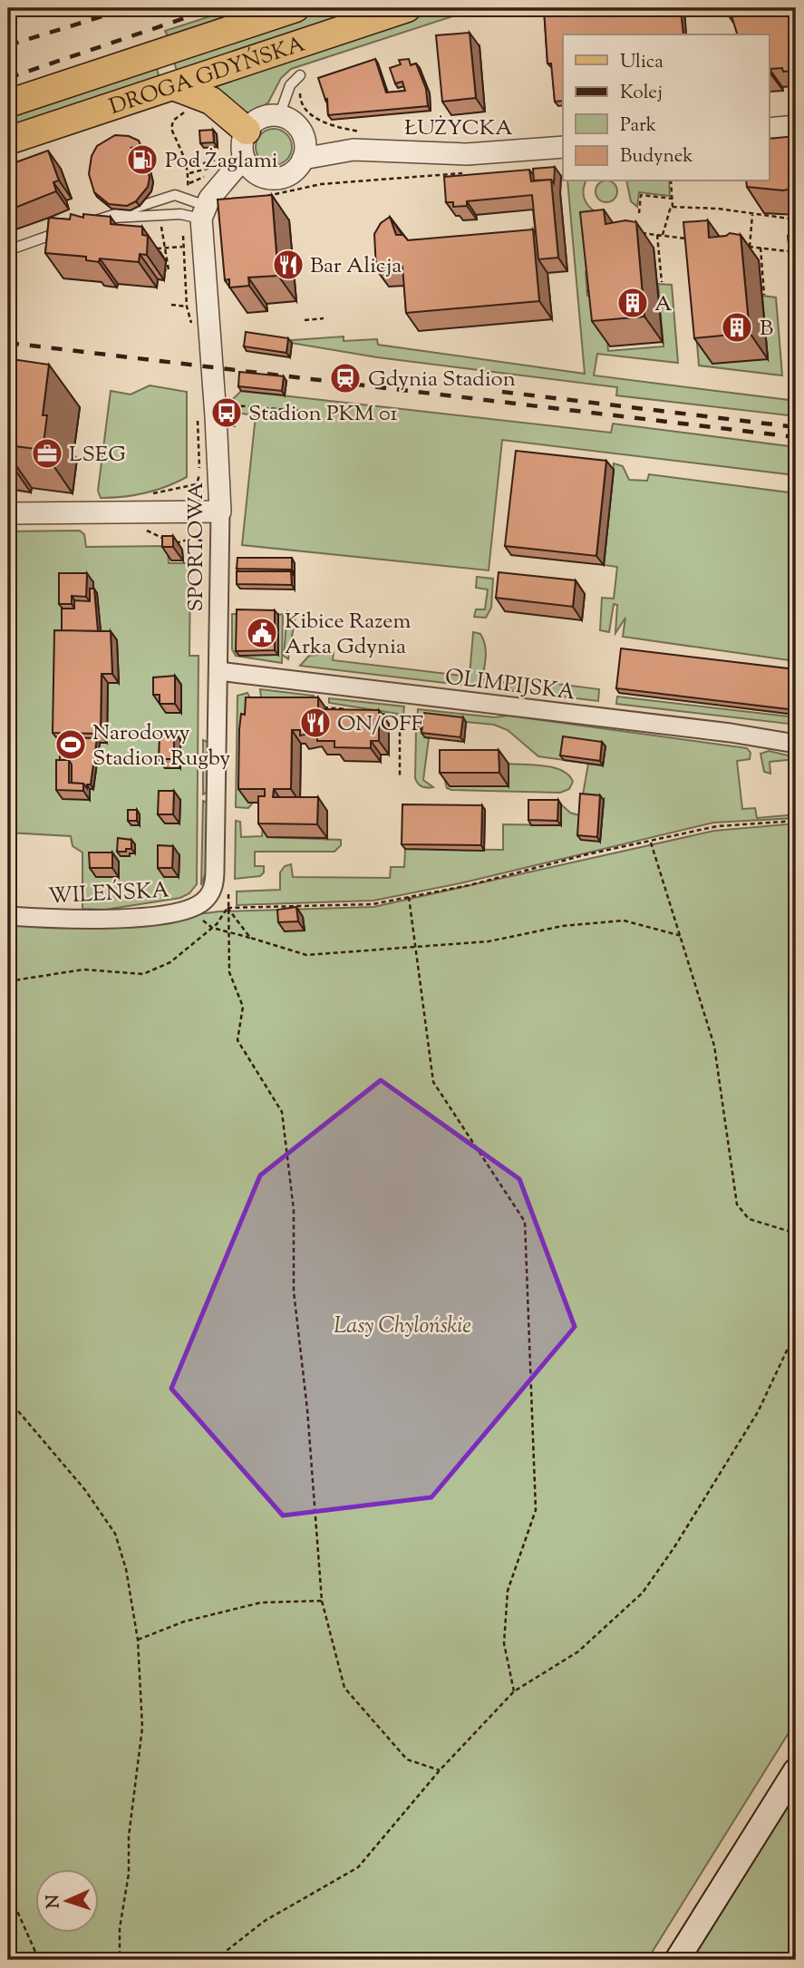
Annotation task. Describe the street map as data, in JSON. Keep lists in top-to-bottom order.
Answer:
{
  "streets": {
    "main road": ["DROGA GDYŃSKA"],
    "street": [
      "ŁUŻYCKA",
      "SPORTOWA",
      "OLIMPIJSKA",
      "WILEŃSKA"
    ]
  },
  "crossings": [
    ["SPORTOWA", "OLIMPIJSKA"],
    ["SPORTOWA", "WILEŃSKA"]
  ],
  "parks": ["Lasy Chylońskie"],
  "places": {
    "fuel station": ["Pod Żaglami"],
    "restaurant": ["Bar Alicja", "ON/OFF"],
    "building": ["A", "B"],
    "station": ["Gdynia Stadion"],
    "bus stop": ["Stadion PKM 01"],
    "office": ["LSEG"],
    "public building": ["Kibice Razem Arka Gdynia"],
    "sports": ["Narodowy Stadion Rugby"]
  },
  "legend": [
    "Ulica",
    "Kolej",
    "Park",
    "Budynek"
  ],
  "north": "left"
}
